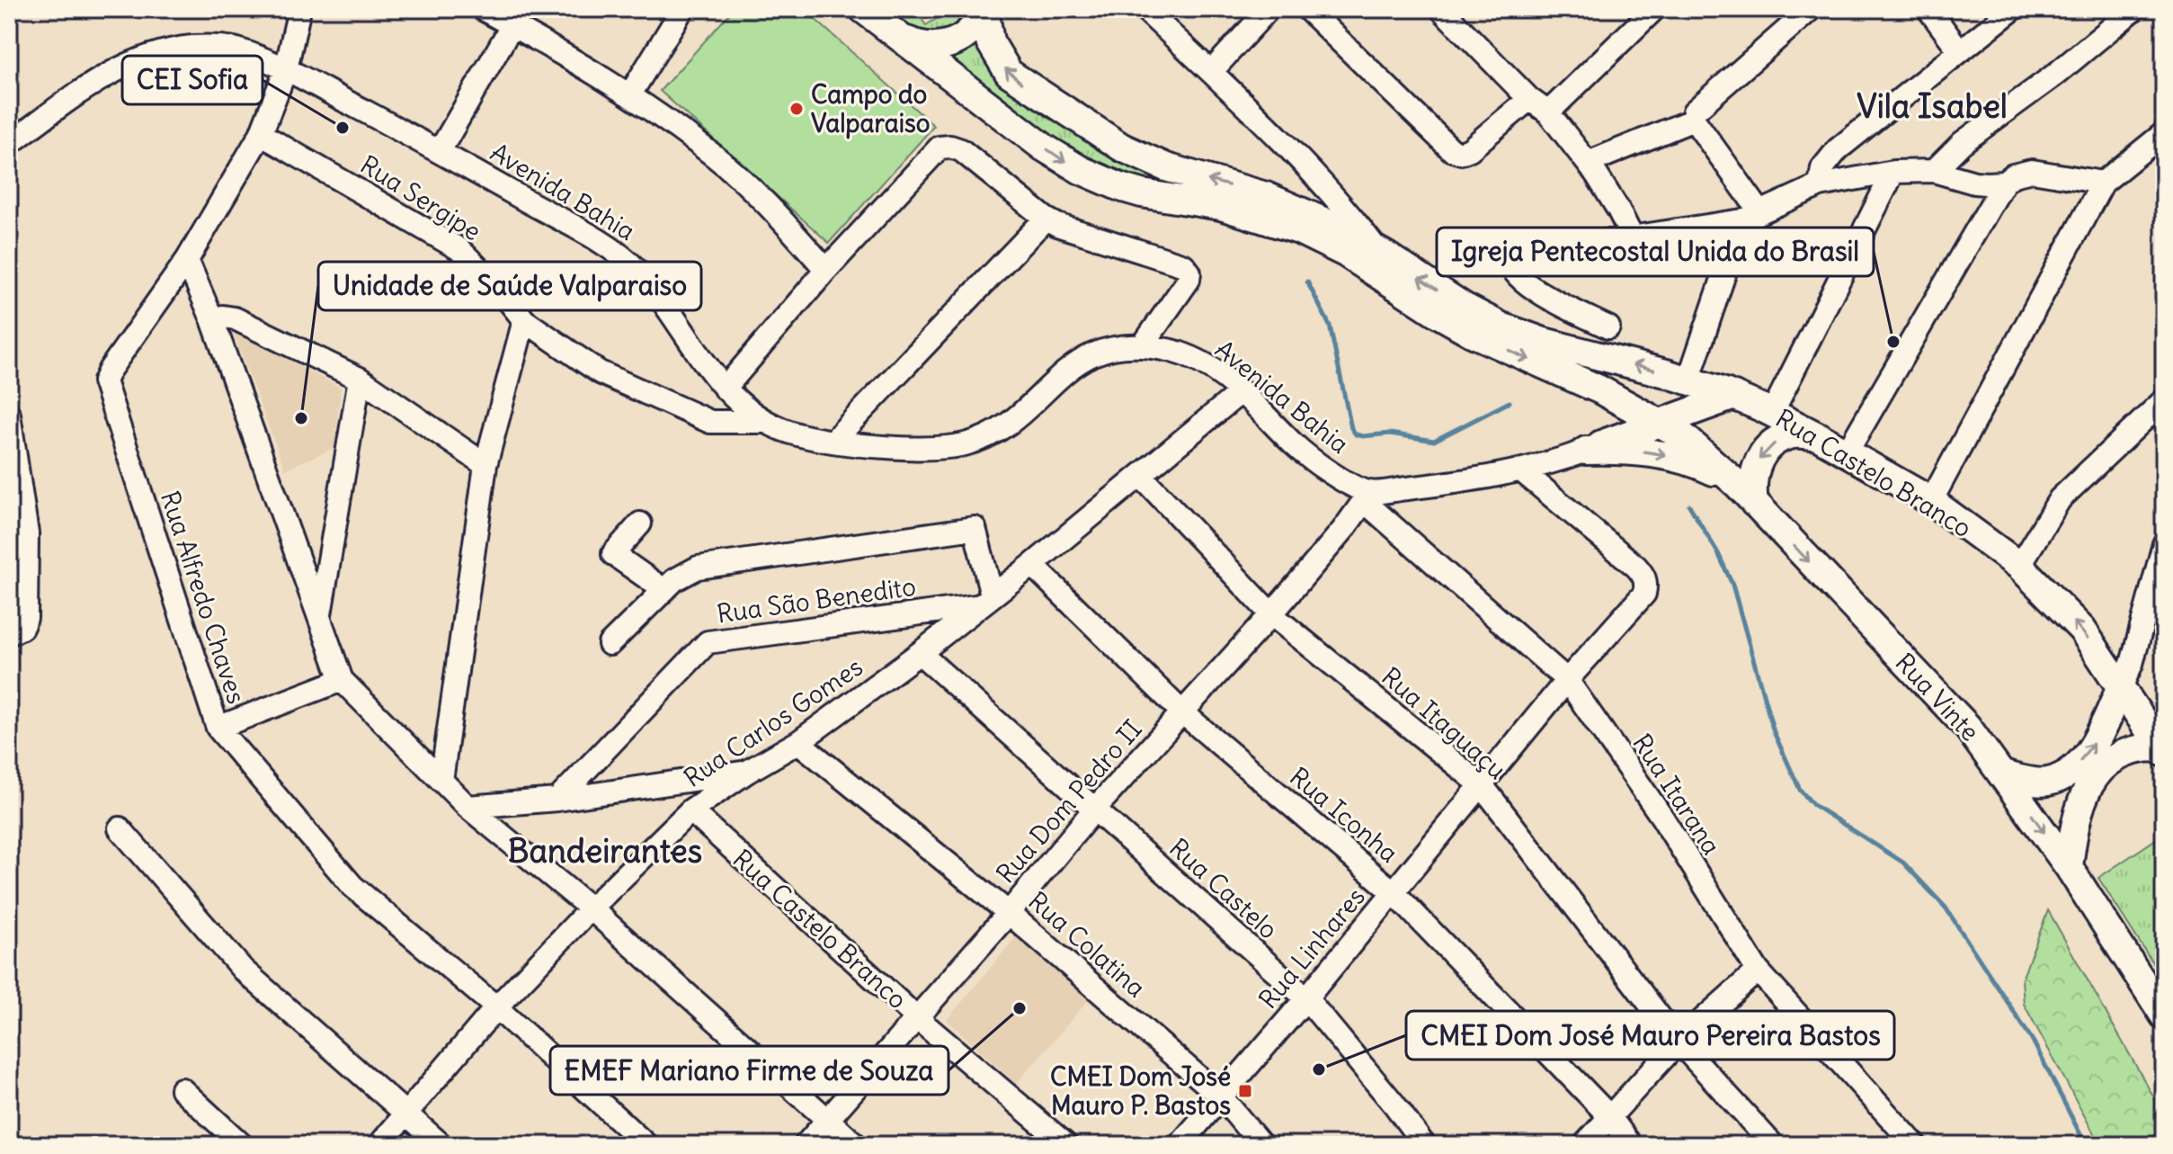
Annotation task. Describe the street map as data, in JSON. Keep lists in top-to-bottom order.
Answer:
{
  "streets": {
    "main road": ["Rua Castelo Branco", "Rua Vinte"],
    "street": [
      "Avenida Bahia",
      "Rua Sergipe",
      "Rua Alfredo Chaves",
      "Rua São Benedito",
      "Rua Carlos Gomes",
      "Rua Itaguaçu",
      "Rua Itarana",
      "Rua Dom Pedro II",
      "Rua Iconha",
      "Rua Castelo",
      "Rua Colatina",
      "Rua Linhares"
    ]
  },
  "crossings": [
    ["Avenida Bahia", "Rua Sergipe"],
    ["Avenida Bahia", "Rua Carlos Gomes"],
    ["Avenida Bahia", "Rua Itarana"],
    ["Avenida Bahia", "Rua Dom Pedro II"],
    ["Rua Castelo Branco", "Rua Carlos Gomes"],
    ["Rua Castelo Branco", "Rua Dom Pedro II"],
    ["Rua Alfredo Chaves", "Rua Carlos Gomes"],
    ["Rua São Benedito", "Rua Carlos Gomes"],
    ["Rua Carlos Gomes", "Rua Itaguaçu"],
    ["Rua Carlos Gomes", "Rua Iconha"],
    ["Rua Carlos Gomes", "Rua Castelo"],
    ["Rua Carlos Gomes", "Rua Colatina"],
    ["Rua Itaguaçu", "Rua Dom Pedro II"],
    ["Rua Itaguaçu", "Rua Linhares"],
    ["Rua Itarana", "Rua Dom Pedro II"],
    ["Rua Itarana", "Rua Linhares"],
    ["Rua Dom Pedro II", "Rua Iconha"],
    ["Rua Dom Pedro II", "Rua Castelo"],
    ["Rua Dom Pedro II", "Rua Colatina"],
    ["Rua Iconha", "Rua Linhares"],
    ["Rua Castelo", "Rua Linhares"],
    ["Rua Colatina", "Rua Linhares"]
  ],
  "one_way": ["Rua Castelo Branco", "Rua Vinte"],
  "districts": ["Vila Isabel", "Bandeirantes"],
  "places": {
    "other": [
      "Campo do Valparaiso",
      "CEI Sofia",
      "Igreja Pentecostal Unida do Brasil",
      "Unidade de Saúde Valparaiso",
      "EMEF Mariano Firme de Souza",
      "CMEI Dom José Mauro Pereira Bastos"
    ],
    "transit": ["CMEI Dom José Mauro P. Bastos"]
  }
}
